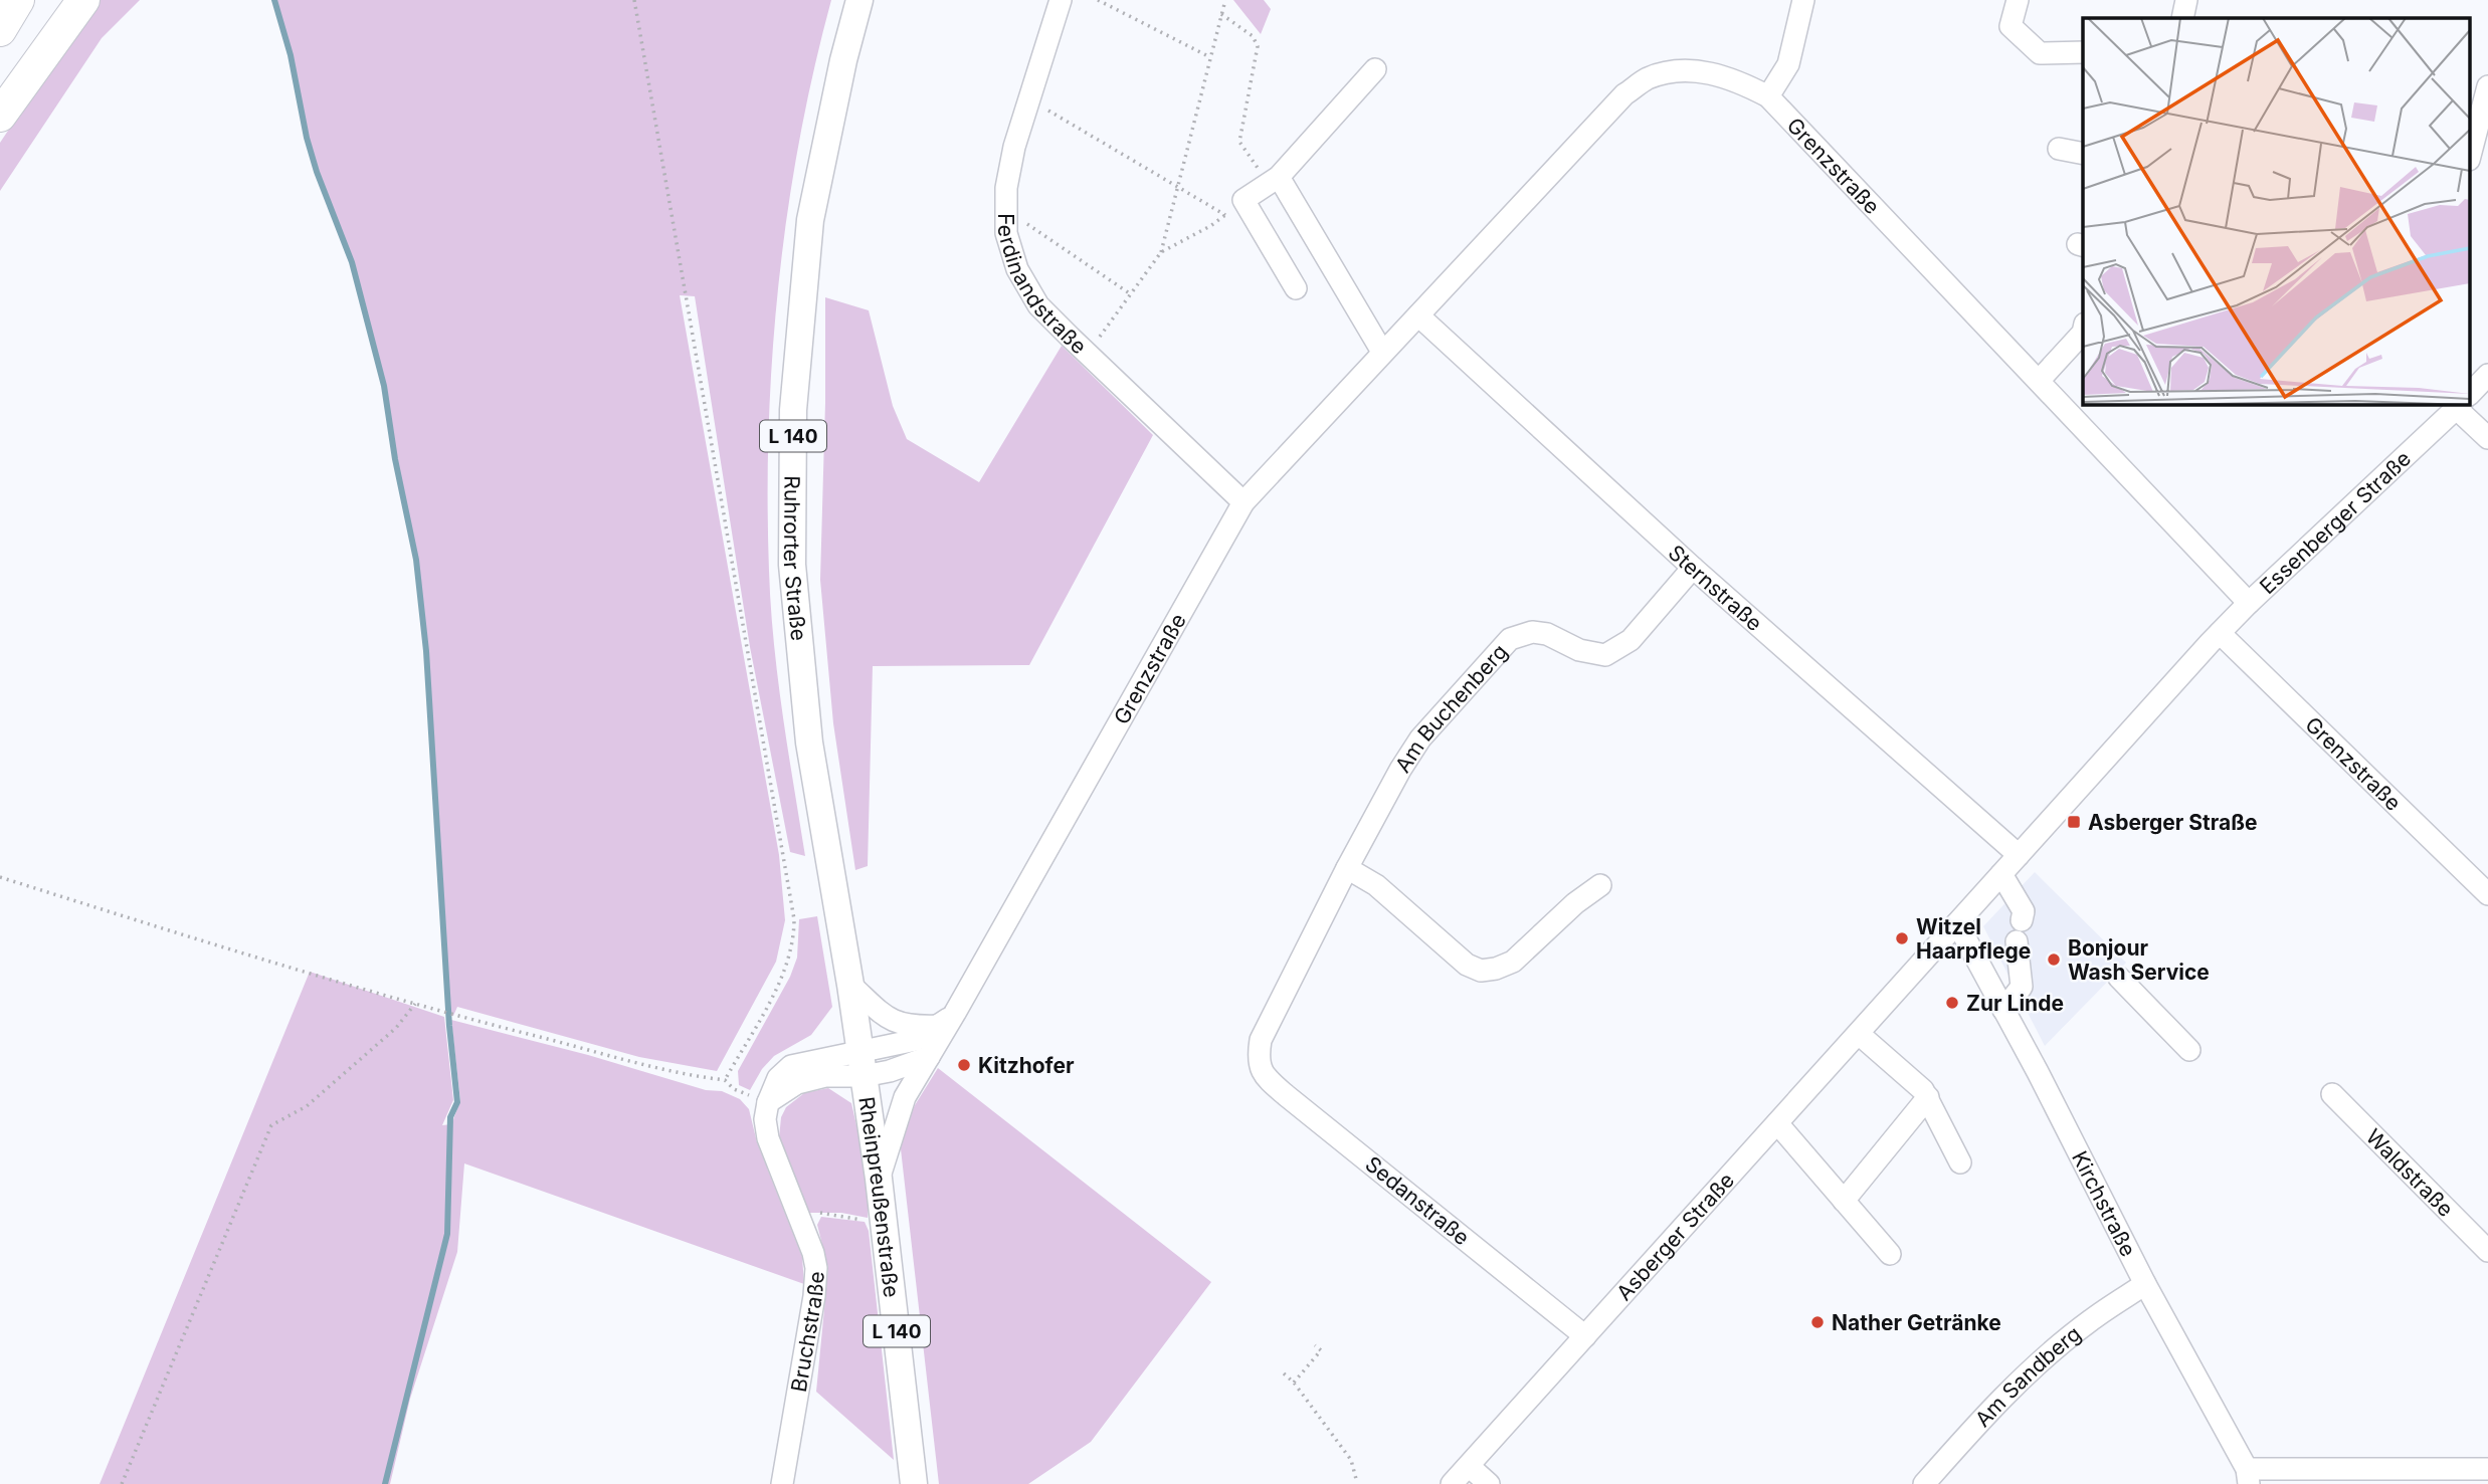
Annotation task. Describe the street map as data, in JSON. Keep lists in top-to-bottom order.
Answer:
{
  "streets": {
    "main road": ["L 140", "Ruhrorter Straße", "Rheinpreußenstraße"],
    "street": [
      "Grenzstraße",
      "Ferdinandstraße",
      "Essenberger Straße",
      "Sternstraße",
      "Am Buchenberg",
      "Waldstraße",
      "Sedanstraße",
      "Kirchstraße",
      "Asberger Straße",
      "Bruchstraße",
      "Am Sandberg"
    ]
  },
  "crossings": [
    ["Grenzstraße", "Ferdinandstraße"],
    ["Grenzstraße", "Essenberger Straße"],
    ["Grenzstraße", "Ruhrorter Straße"],
    ["Grenzstraße", "Sternstraße"],
    ["Grenzstraße", "Rheinpreußenstraße"],
    ["Grenzstraße", "Asberger Straße"],
    ["Essenberger Straße", "Asberger Straße"],
    ["Ruhrorter Straße", "Rheinpreußenstraße"],
    ["Sternstraße", "Am Buchenberg"],
    ["Sternstraße", "Asberger Straße"],
    ["Am Buchenberg", "Sedanstraße"],
    ["Sedanstraße", "Asberger Straße"],
    ["Kirchstraße", "Asberger Straße"],
    ["Kirchstraße", "Am Sandberg"]
  ],
  "places": {
    "transit": ["Asberger Straße"],
    "other": [
      "Witzel Haarpflege",
      "Bonjour Wash Service",
      "Zur Linde",
      "Kitzhofer",
      "Nather Getränke"
    ]
  }
}
